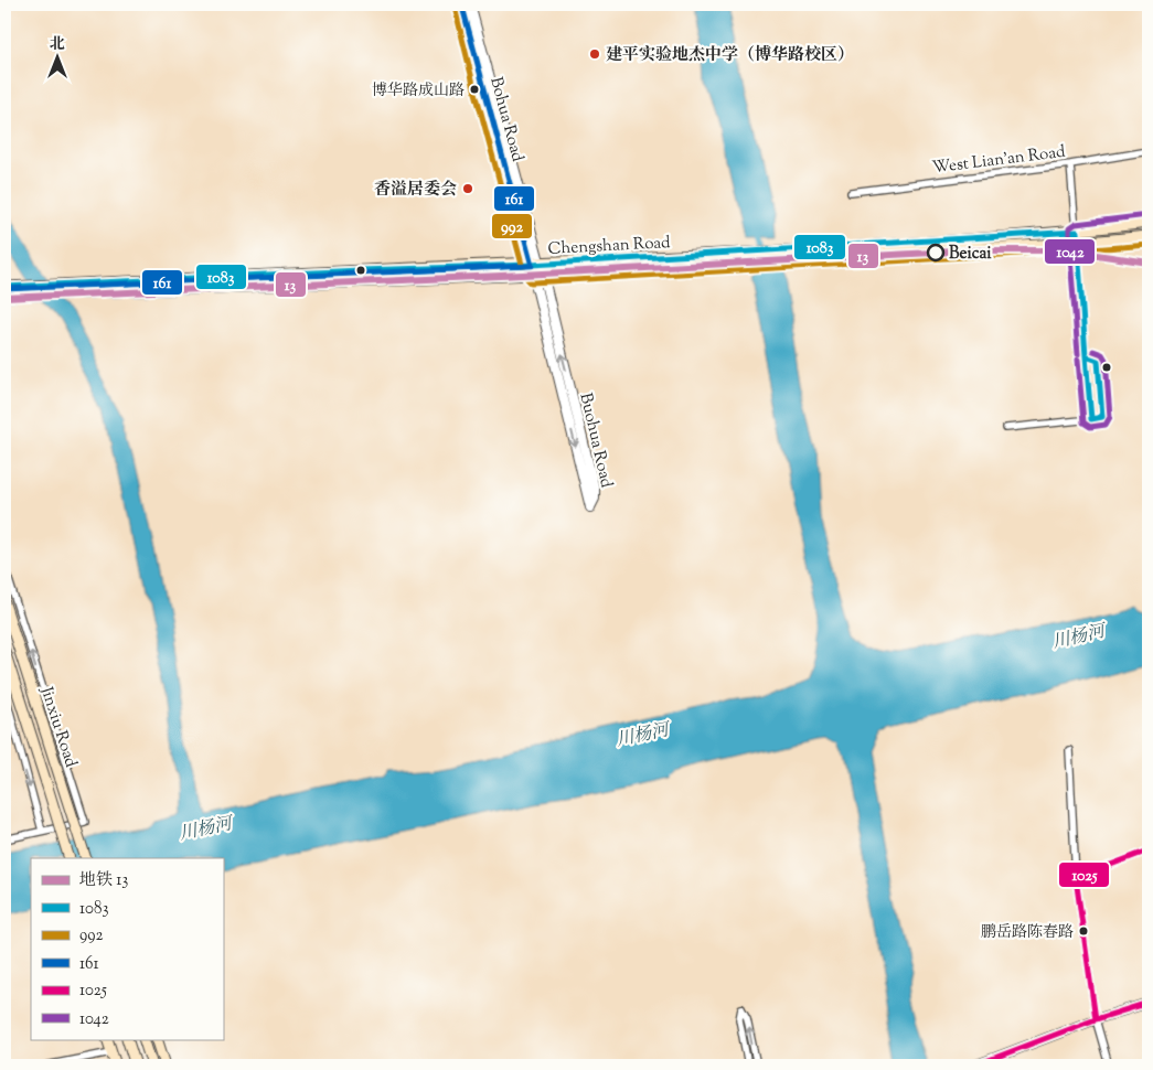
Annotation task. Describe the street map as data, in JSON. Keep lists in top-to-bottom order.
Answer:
{
  "streets": {
    "main road": ["Chengshan Road", "Jinxiu Road"],
    "street": ["Bohua Road", "West Lian'an Road", "Buohua Road"]
  },
  "crossings": [
    ["Bohua Road", "Chengshan Road"],
    ["Bohua Road", "Buohua Road"],
    ["Chengshan Road", "Buohua Road"]
  ],
  "water": ["川杨河"],
  "places": [
    "建平实验地杰中学（博华路校区）",
    "博华路成山路",
    "香溢居委会",
    "Beicai",
    "鹏岳路陈春路"
  ],
  "lines": [
    "transit line 992",
    "transit line 161",
    "transit line 1042",
    "transit line 1083",
    "metro line 13",
    "transit line 1025"
  ],
  "legend": [
    "地铁 13",
    "1083",
    "992",
    "161",
    "1025",
    "1042"
  ],
  "north": "top"
}
